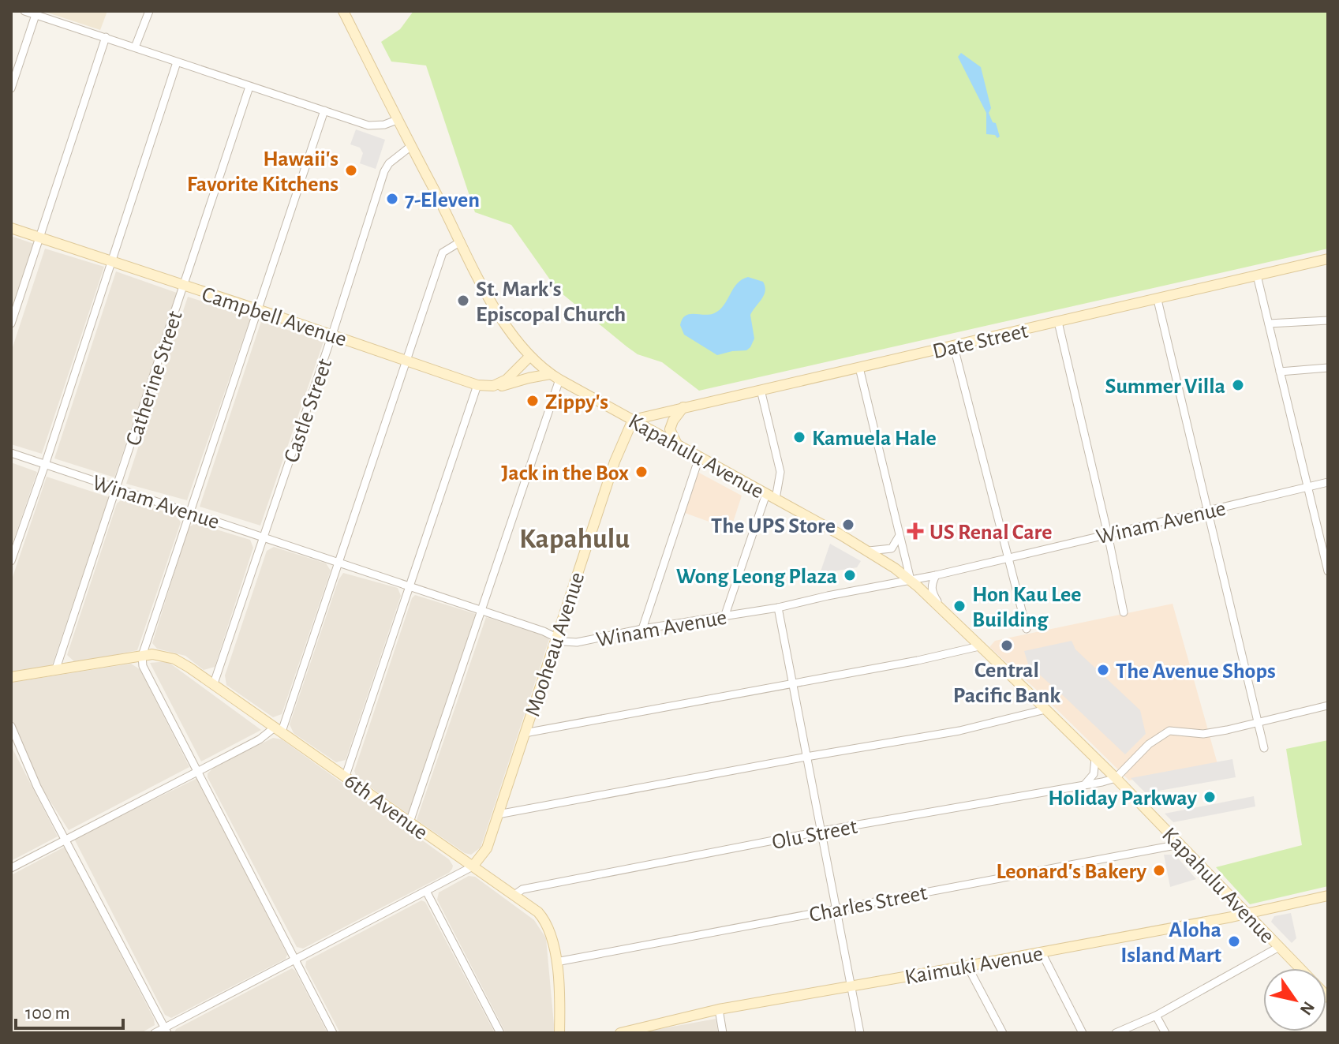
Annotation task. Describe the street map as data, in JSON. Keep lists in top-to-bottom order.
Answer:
{
  "streets": {
    "street": [
      "Campbell Avenue",
      "Date Street",
      "Catherine Street",
      "Castle Street",
      "Kapahulu Avenue",
      "Winam Avenue",
      "Mooheau Avenue",
      "6th Avenue",
      "Olu Street",
      "Charles Street",
      "Kaimuki Avenue"
    ]
  },
  "crossings": [
    ["Campbell Avenue", "Catherine Street"],
    ["Campbell Avenue", "Castle Street"],
    ["Campbell Avenue", "Kapahulu Avenue"],
    ["Date Street", "Kapahulu Avenue"],
    ["Date Street", "Mooheau Avenue"],
    ["Catherine Street", "Winam Avenue"],
    ["Catherine Street", "6th Avenue"],
    ["Castle Street", "Kapahulu Avenue"],
    ["Castle Street", "Winam Avenue"],
    ["Castle Street", "6th Avenue"],
    ["Kapahulu Avenue", "Winam Avenue"],
    ["Kapahulu Avenue", "Mooheau Avenue"],
    ["Kapahulu Avenue", "Olu Street"],
    ["Kapahulu Avenue", "Charles Street"],
    ["Kapahulu Avenue", "Kaimuki Avenue"],
    ["Winam Avenue", "Mooheau Avenue"],
    ["Mooheau Avenue", "6th Avenue"],
    ["6th Avenue", "Olu Street"],
    ["6th Avenue", "Charles Street"]
  ],
  "districts": ["Kapahulu"],
  "places": {
    "other": [
      "Hawaii's Favorite Kitchens",
      "7-Eleven",
      "St. Mark's Episcopal Church",
      "Summer Villa",
      "Zippy's",
      "Kamuela Hale",
      "Jack in the Box",
      "The UPS Store",
      "Wong Leong Plaza",
      "Hon Kau Lee Building",
      "Central Pacific Bank",
      "The Avenue Shops",
      "Holiday Parkway",
      "Leonard's Bakery",
      "Aloha Island Mart"
    ],
    "health": ["US Renal Care"]
  },
  "scale_bar": "100 m",
  "north": "bottom right"
}
